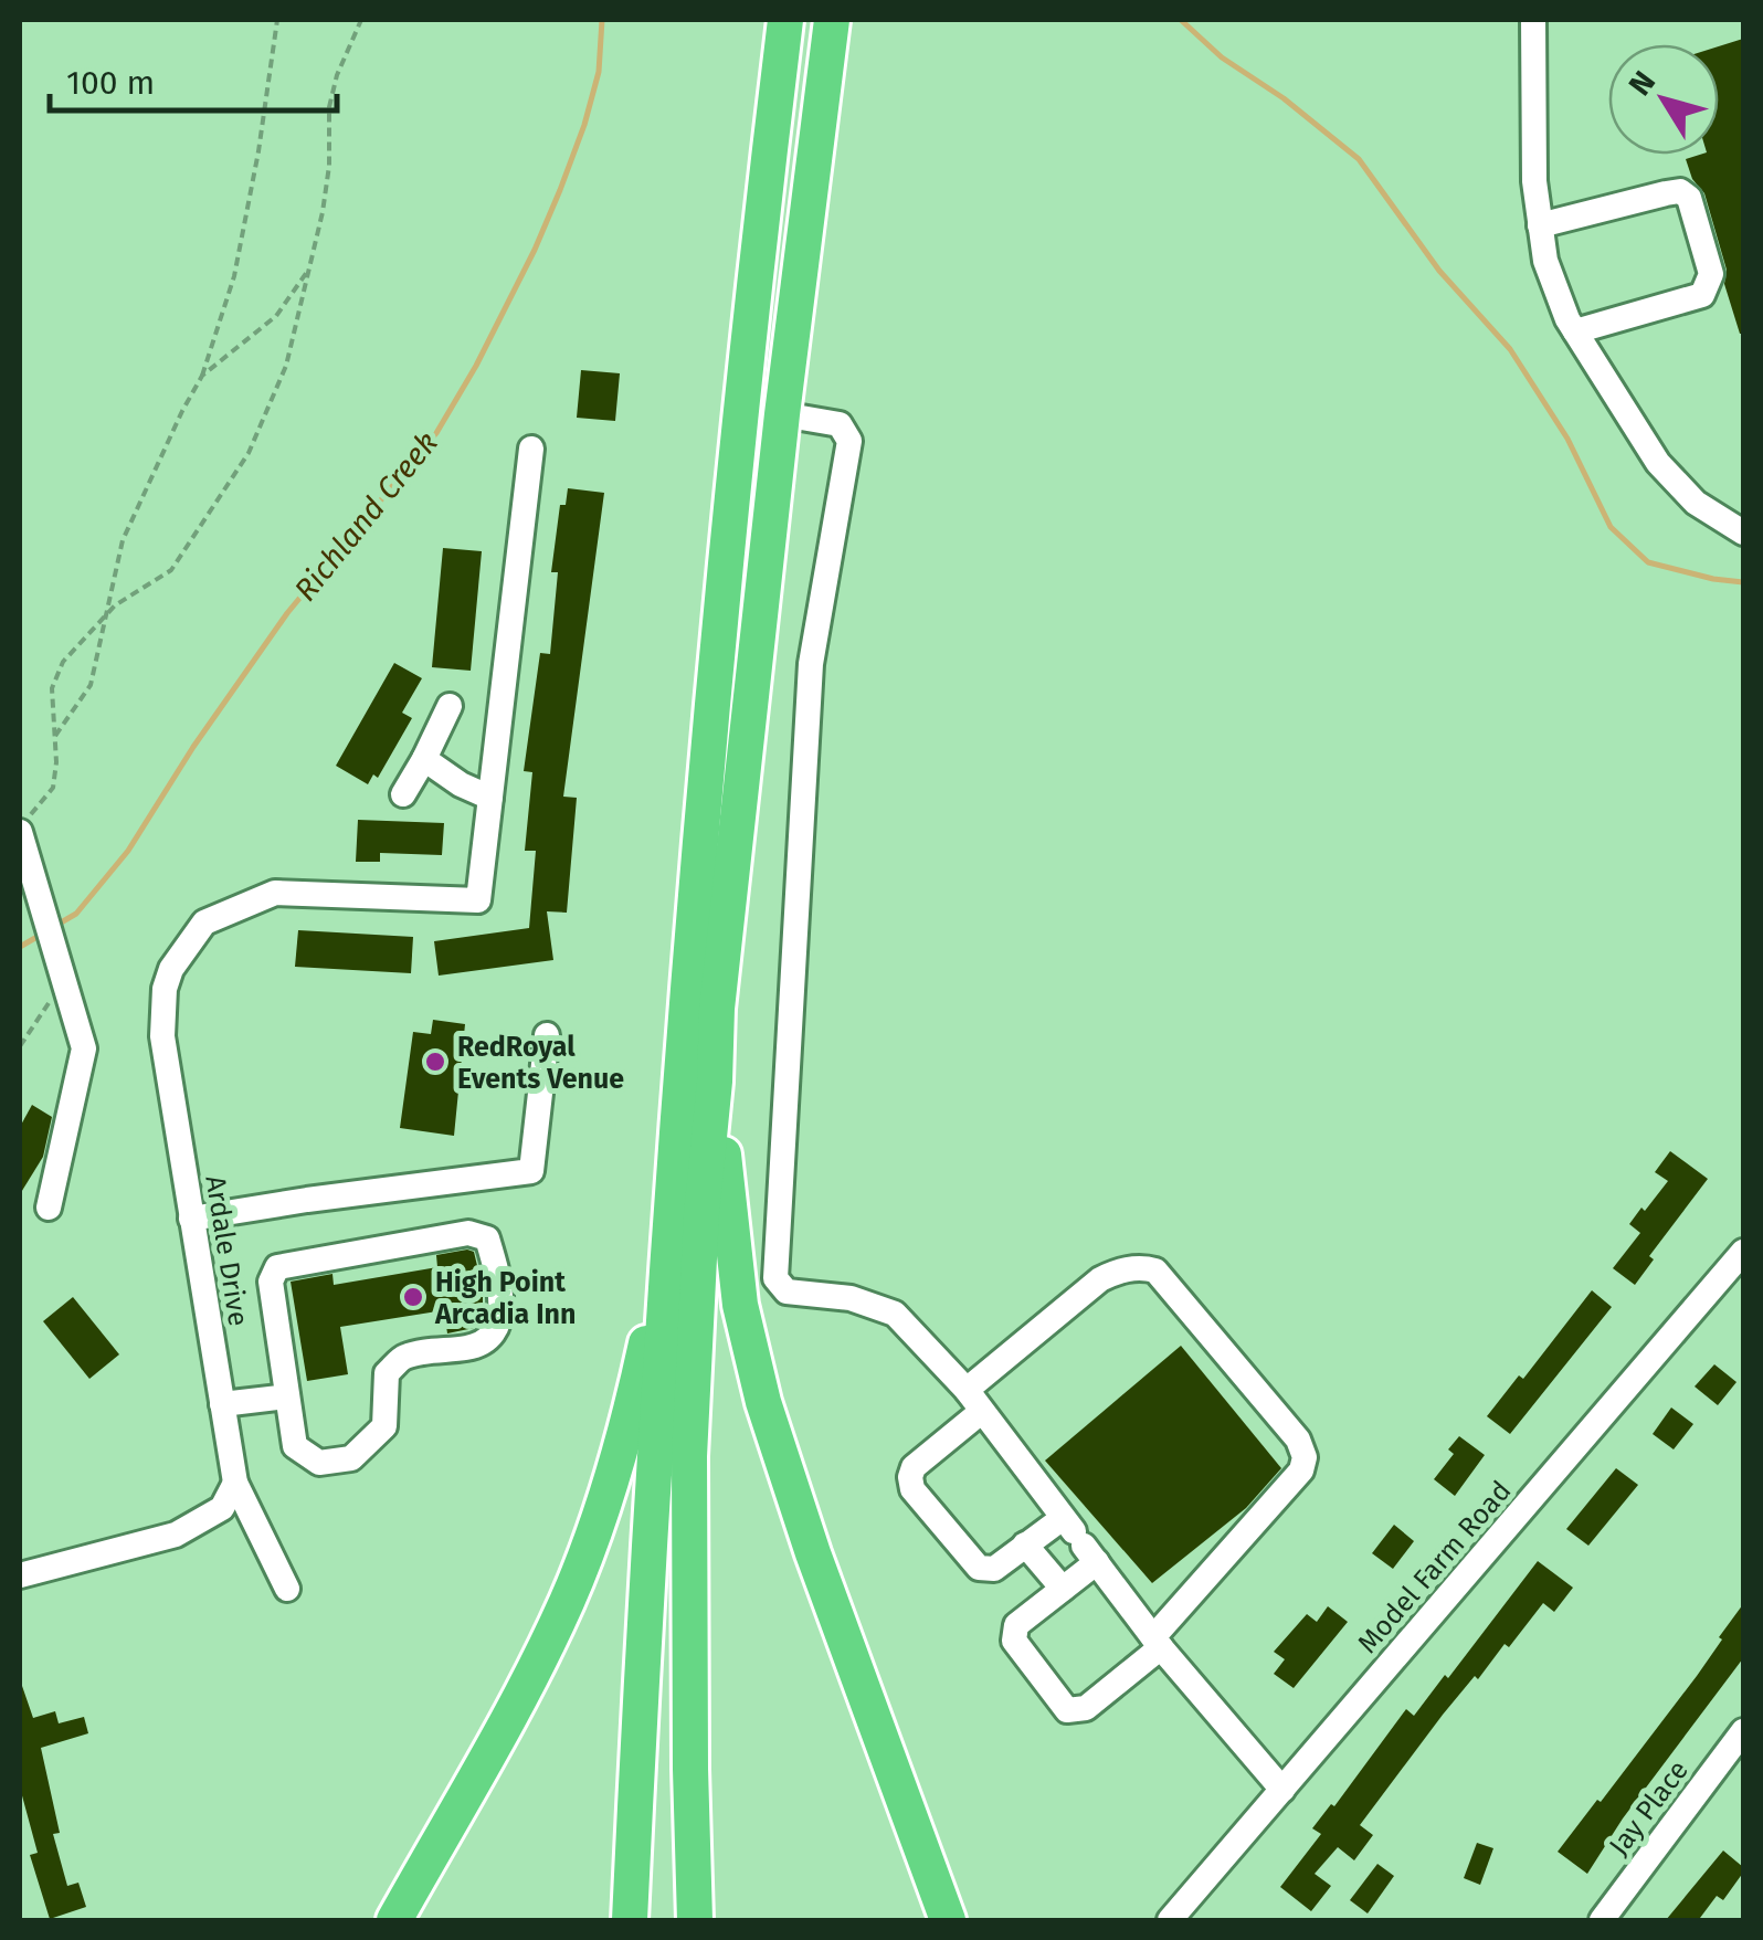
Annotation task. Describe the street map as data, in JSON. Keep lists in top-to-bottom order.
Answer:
{
  "streets": {
    "street": ["Ardale Drive", "Model Farm Road", "Jay Place"]
  },
  "water": ["Richland Creek"],
  "places": ["RedRoyal Events Venue", "High Point Arcadia Inn"],
  "scale_bar": "100 m",
  "north": "top left"
}
